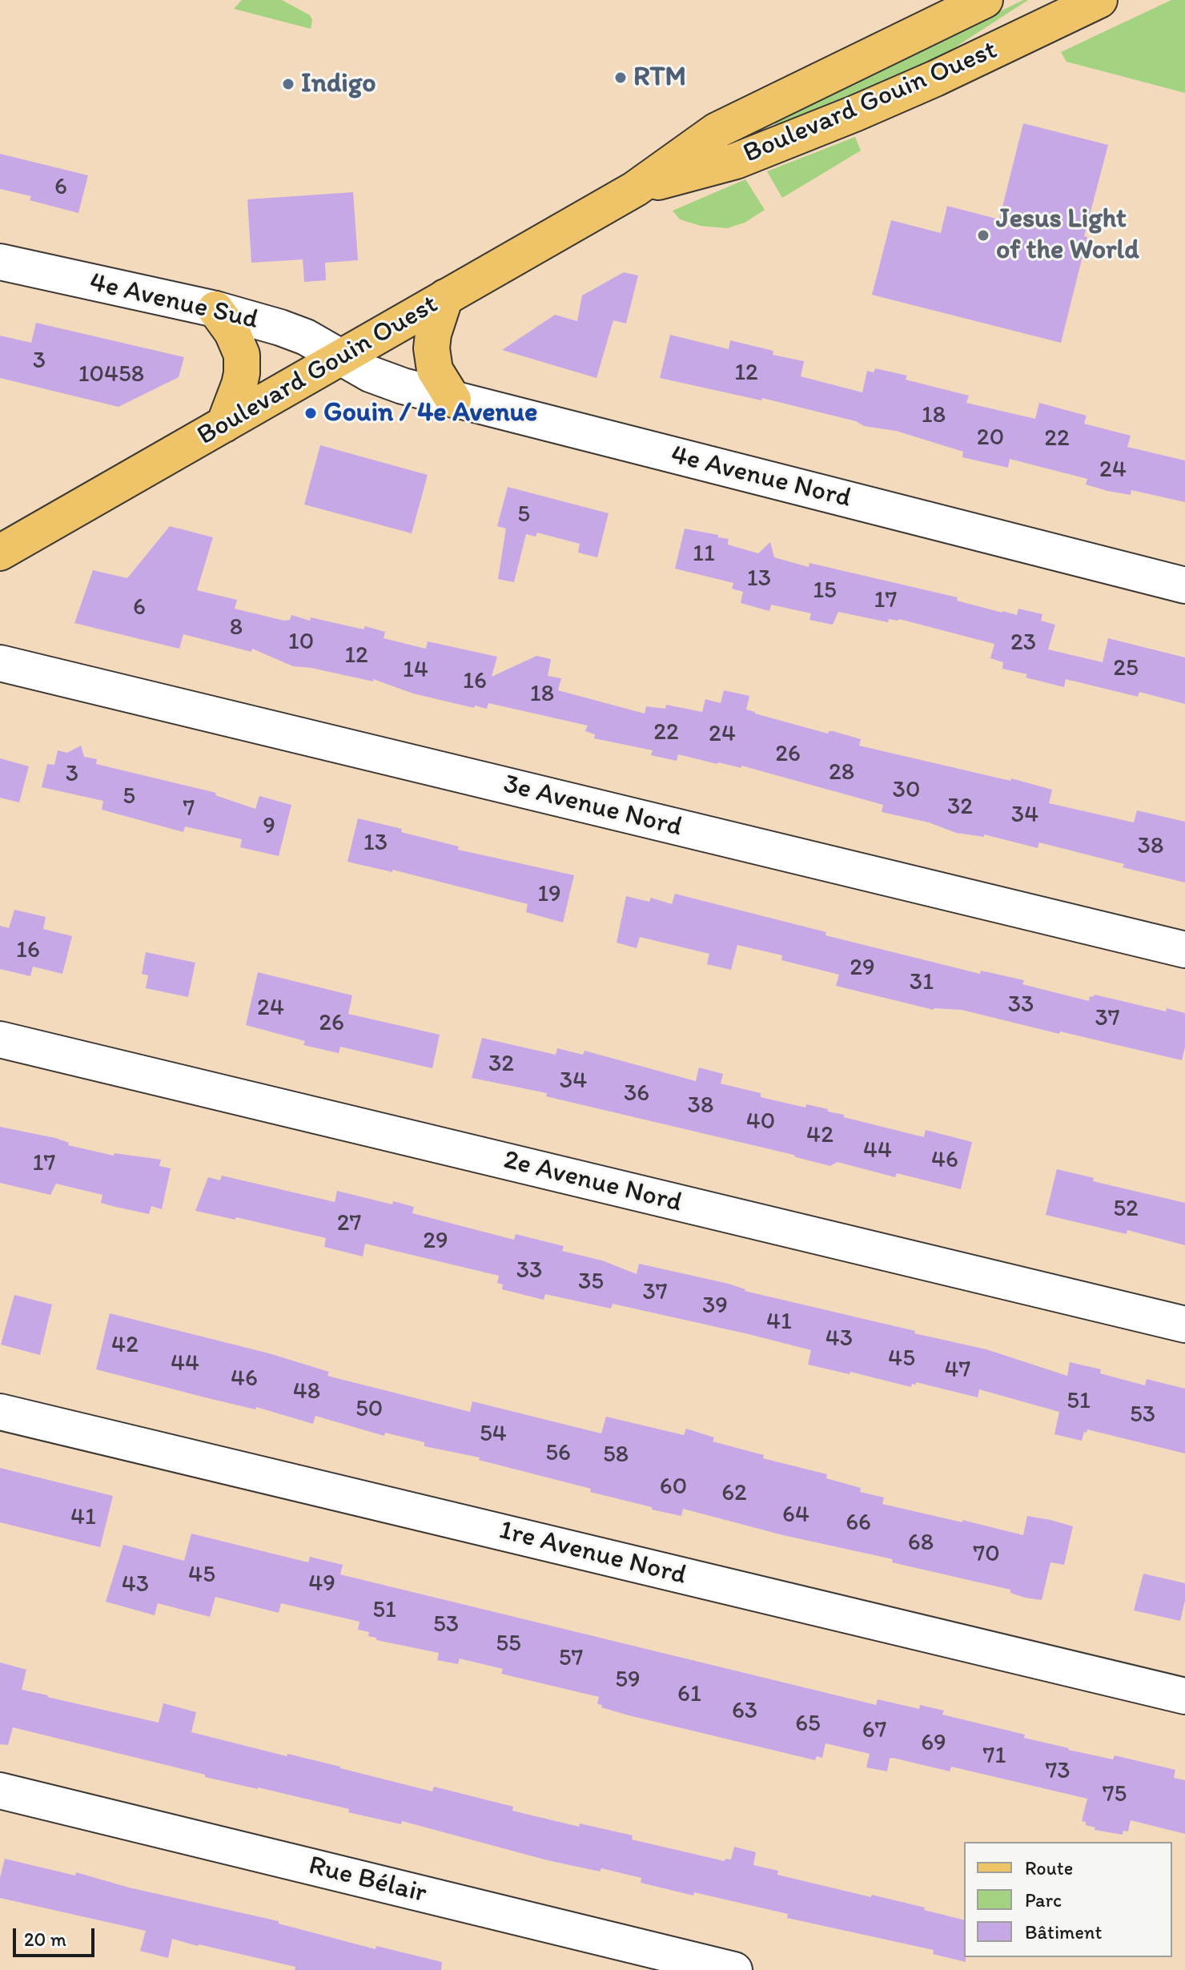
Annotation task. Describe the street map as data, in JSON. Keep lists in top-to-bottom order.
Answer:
{
  "streets": {
    "main road": ["Boulevard Gouin Ouest"],
    "street": [
      "4e Avenue Sud",
      "4e Avenue Nord",
      "3e Avenue Nord",
      "2e Avenue Nord",
      "1re Avenue Nord",
      "Rue Bélair"
    ]
  },
  "crossings": [
    ["Boulevard Gouin Ouest", "4e Avenue Sud"],
    ["Boulevard Gouin Ouest", "4e Avenue Nord"],
    ["4e Avenue Sud", "4e Avenue Nord"]
  ],
  "places": [
    "RTM",
    "Indigo",
    "Jesus Light of the World",
    "Gouin / 4e Avenue"
  ],
  "house_numbers": [
    "6",
    "3",
    "12",
    "10458",
    "18",
    "20",
    "22",
    "24",
    "5",
    "11",
    "13",
    "15",
    "17",
    "6",
    "8",
    "10",
    "23",
    "12",
    "25",
    "14",
    "16",
    "18",
    "22",
    "24",
    "26",
    "28",
    "3",
    "30",
    "5",
    "32",
    "7",
    "34",
    "9",
    "13",
    "38",
    "19",
    "16",
    "29",
    "31",
    "33",
    "24",
    "37",
    "26",
    "32",
    "34",
    "36",
    "38",
    "40",
    "42",
    "44",
    "46",
    "17",
    "52",
    "27",
    "29",
    "33",
    "35",
    "37",
    "39",
    "41",
    "43",
    "42",
    "45",
    "44",
    "47",
    "46",
    "48",
    "51",
    "50",
    "53",
    "54",
    "56",
    "58",
    "60",
    "62",
    "64",
    "41",
    "66",
    "68",
    "70",
    "45",
    "49",
    "43",
    "51",
    "53",
    "55",
    "57",
    "59",
    "61",
    "63",
    "65",
    "67",
    "69",
    "71",
    "73",
    "75"
  ],
  "legend": ["Route", "Parc", "Bâtiment"],
  "scale_bar": "20 m"
}
